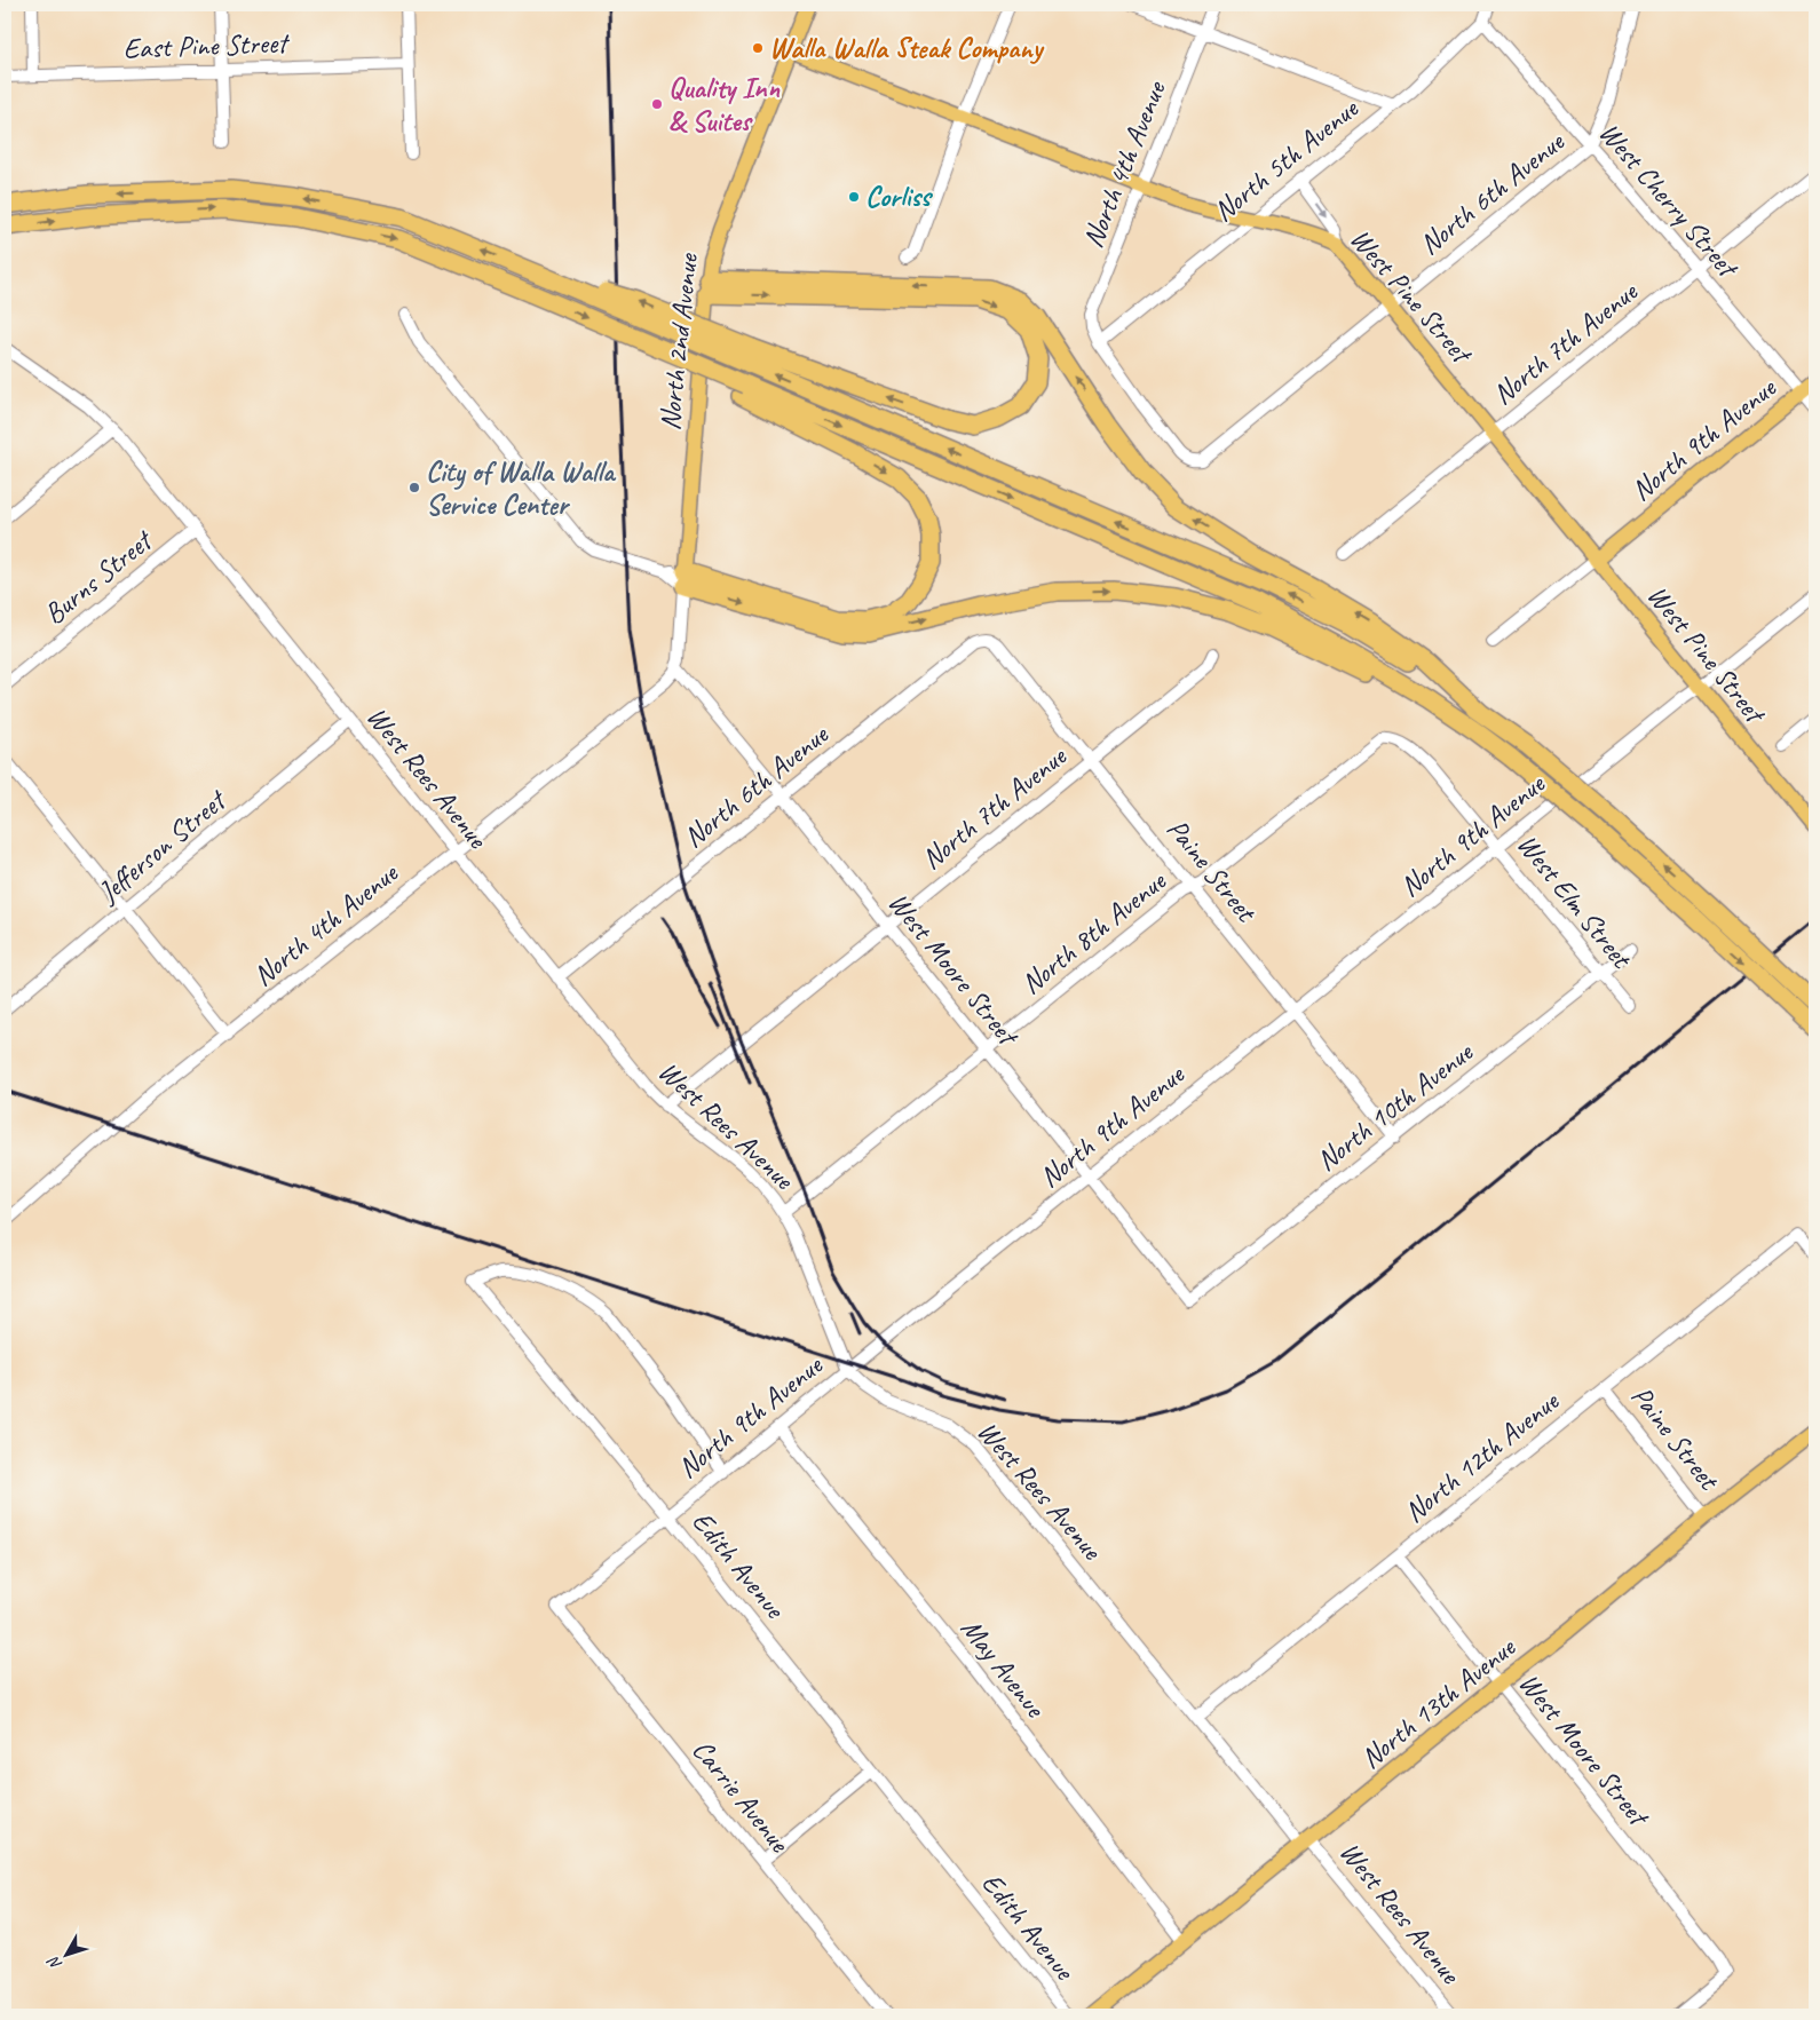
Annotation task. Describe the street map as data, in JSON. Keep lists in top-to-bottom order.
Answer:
{
  "streets": {
    "main road": [
      "West Pine Street",
      "North 2nd Avenue",
      "North 9th Avenue",
      "North 13th Avenue"
    ],
    "street": [
      "East Pine Street",
      "North 5th Avenue",
      "North 4th Avenue",
      "North 6th Avenue",
      "West Cherry Street",
      "North 7th Avenue",
      "Burns Street",
      "West Rees Avenue",
      "Jefferson Street",
      "Paine Street",
      "West Elm Street",
      "North 8th Avenue",
      "West Moore Street",
      "North 10th Avenue",
      "North 12th Avenue",
      "Edith Avenue",
      "May Avenue",
      "Carrie Avenue"
    ]
  },
  "crossings": [
    ["North 5th Avenue", "North 4th Avenue"],
    ["North 5th Avenue", "North 6th Avenue"],
    ["North 5th Avenue", "West Cherry Street"],
    ["North 5th Avenue", "West Pine Street"],
    ["North 4th Avenue", "North 6th Avenue"],
    ["North 4th Avenue", "West Pine Street"],
    ["North 4th Avenue", "North 2nd Avenue"],
    ["North 4th Avenue", "West Rees Avenue"],
    ["North 4th Avenue", "West Moore Street"],
    ["North 6th Avenue", "West Cherry Street"],
    ["North 6th Avenue", "West Pine Street"],
    ["North 6th Avenue", "West Rees Avenue"],
    ["North 6th Avenue", "Paine Street"],
    ["North 6th Avenue", "West Moore Street"],
    ["West Cherry Street", "North 7th Avenue"],
    ["West Cherry Street", "North 9th Avenue"],
    ["West Pine Street", "North 2nd Avenue"],
    ["West Pine Street", "North 7th Avenue"],
    ["West Pine Street", "North 9th Avenue"],
    ["North 2nd Avenue", "West Moore Street"],
    ["North 7th Avenue", "West Rees Avenue"],
    ["North 7th Avenue", "Paine Street"],
    ["North 7th Avenue", "West Moore Street"],
    ["North 9th Avenue", "West Rees Avenue"],
    ["North 9th Avenue", "Paine Street"],
    ["North 9th Avenue", "West Elm Street"],
    ["North 9th Avenue", "West Moore Street"],
    ["North 9th Avenue", "Edith Avenue"],
    ["North 9th Avenue", "May Avenue"],
    ["North 9th Avenue", "Carrie Avenue"],
    ["Burns Street", "West Rees Avenue"],
    ["West Rees Avenue", "Jefferson Street"],
    ["West Rees Avenue", "North 8th Avenue"],
    ["West Rees Avenue", "North 12th Avenue"],
    ["West Rees Avenue", "North 13th Avenue"],
    ["Paine Street", "North 8th Avenue"],
    ["Paine Street", "North 10th Avenue"],
    ["Paine Street", "North 12th Avenue"],
    ["Paine Street", "North 13th Avenue"],
    ["West Elm Street", "North 8th Avenue"],
    ["West Elm Street", "North 10th Avenue"],
    ["North 8th Avenue", "West Moore Street"],
    ["West Moore Street", "North 10th Avenue"],
    ["West Moore Street", "North 12th Avenue"],
    ["West Moore Street", "North 13th Avenue"],
    ["May Avenue", "North 13th Avenue"]
  ],
  "places": [
    "Walla Walla Steak Company",
    "Quality Inn & Suites",
    "Corliss",
    "City of Walla Walla Service Center"
  ],
  "north": "bottom left"
}
